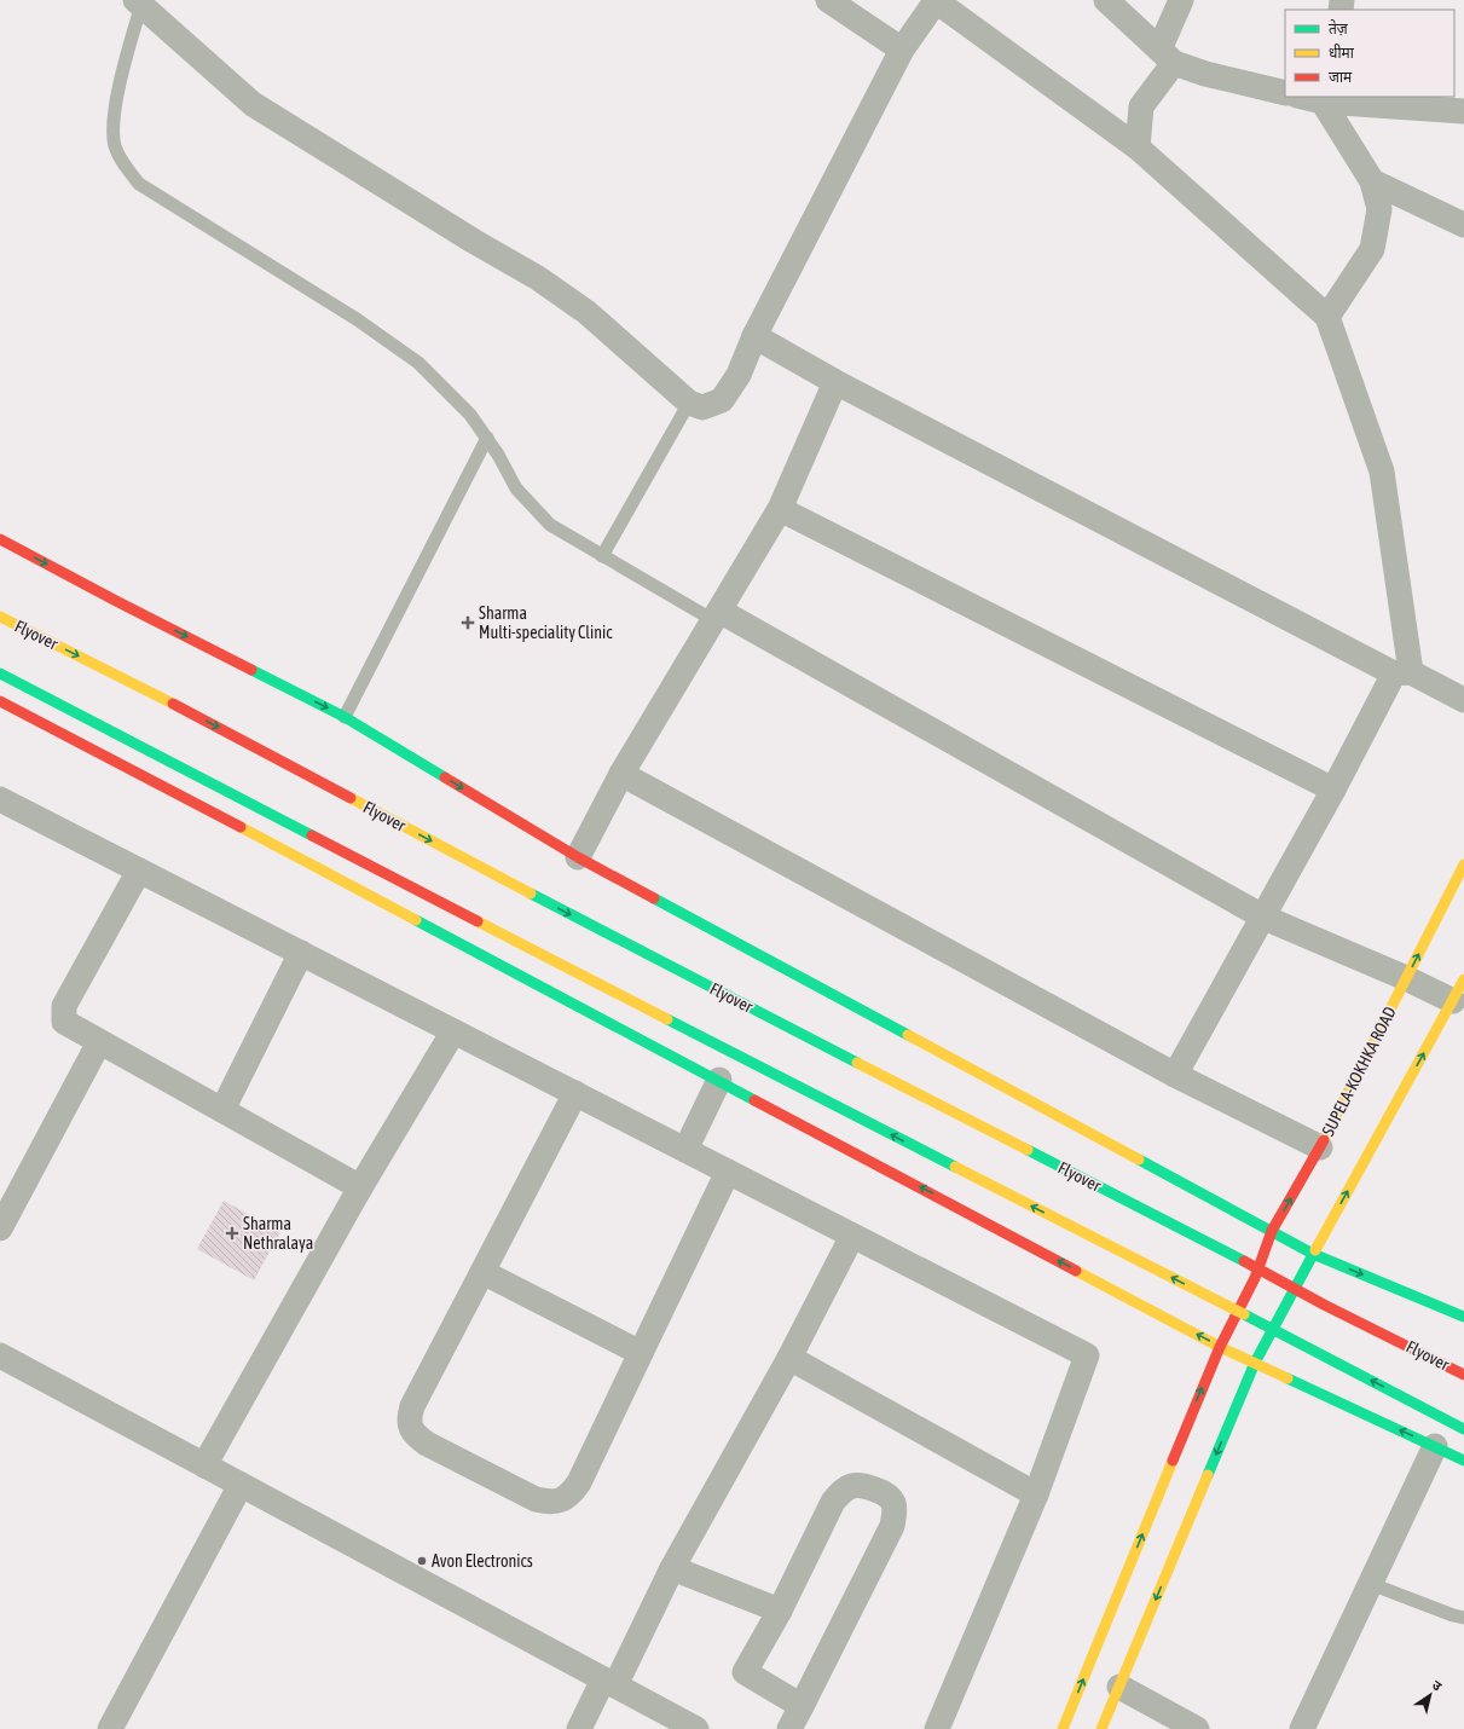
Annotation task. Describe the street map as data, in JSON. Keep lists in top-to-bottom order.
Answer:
{
  "streets": {
    "main road": ["Flyover", "SUPELA-KOKHKA ROAD"]
  },
  "places": {
    "health": ["Sharma Multi-speciality Clinic", "Sharma Nethralaya"],
    "other": ["Avon Electronics"]
  },
  "legend": ["तेज़", "धीमा", "जाम"],
  "north": "top right"
}
